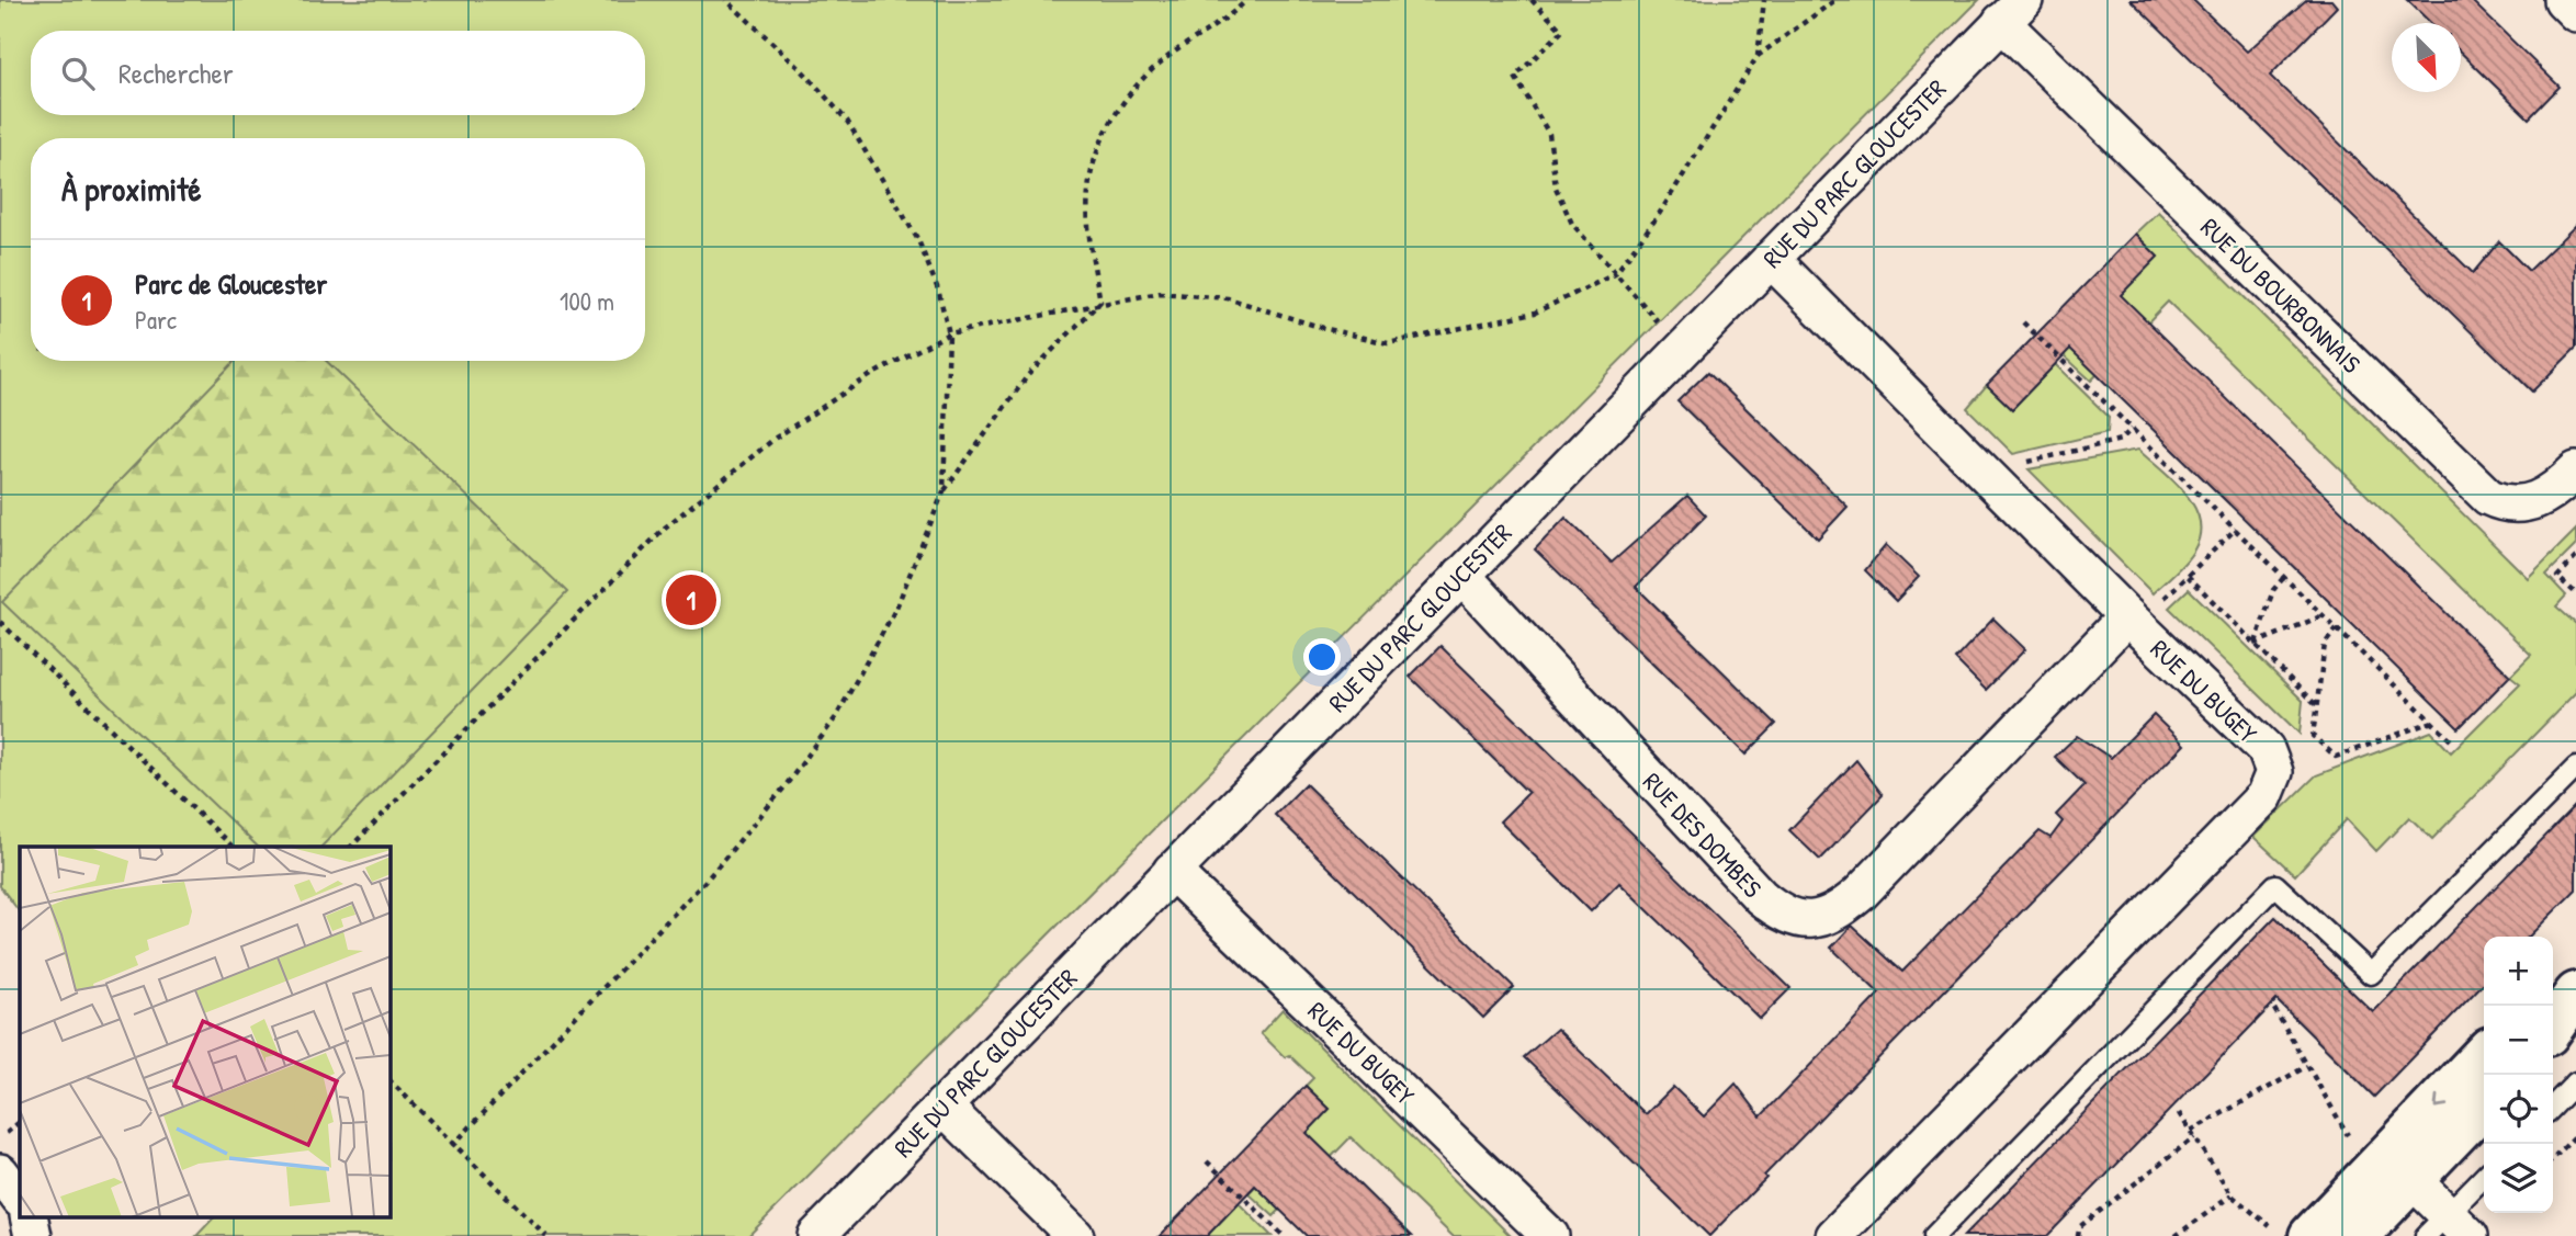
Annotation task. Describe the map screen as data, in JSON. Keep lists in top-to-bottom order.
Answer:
{
  "streets": {
    "street": [
      "RUE DU PARC GLOUCESTER",
      "RUE DU BOURBONNAIS",
      "RUE DU BUGEY",
      "RUE DES DOMBES"
    ]
  },
  "crossings": [
    ["RUE DU PARC GLOUCESTER", "RUE DU BOURBONNAIS"],
    ["RUE DU PARC GLOUCESTER", "RUE DU BUGEY"],
    ["RUE DU PARC GLOUCESTER", "RUE DES DOMBES"],
    ["RUE DU BUGEY", "RUE DES DOMBES"]
  ],
  "north": "bottom right",
  "page": {
    "search": "Rechercher",
    "heading": "À proximité",
    "list": [
      {
        "mark": "1",
        "name": "Parc de Gloucester",
        "note": "Parc",
        "value": "100 m"
      }
    ],
    "pins": "1",
    "map_buttons": ["+", "−"]
  }
}
